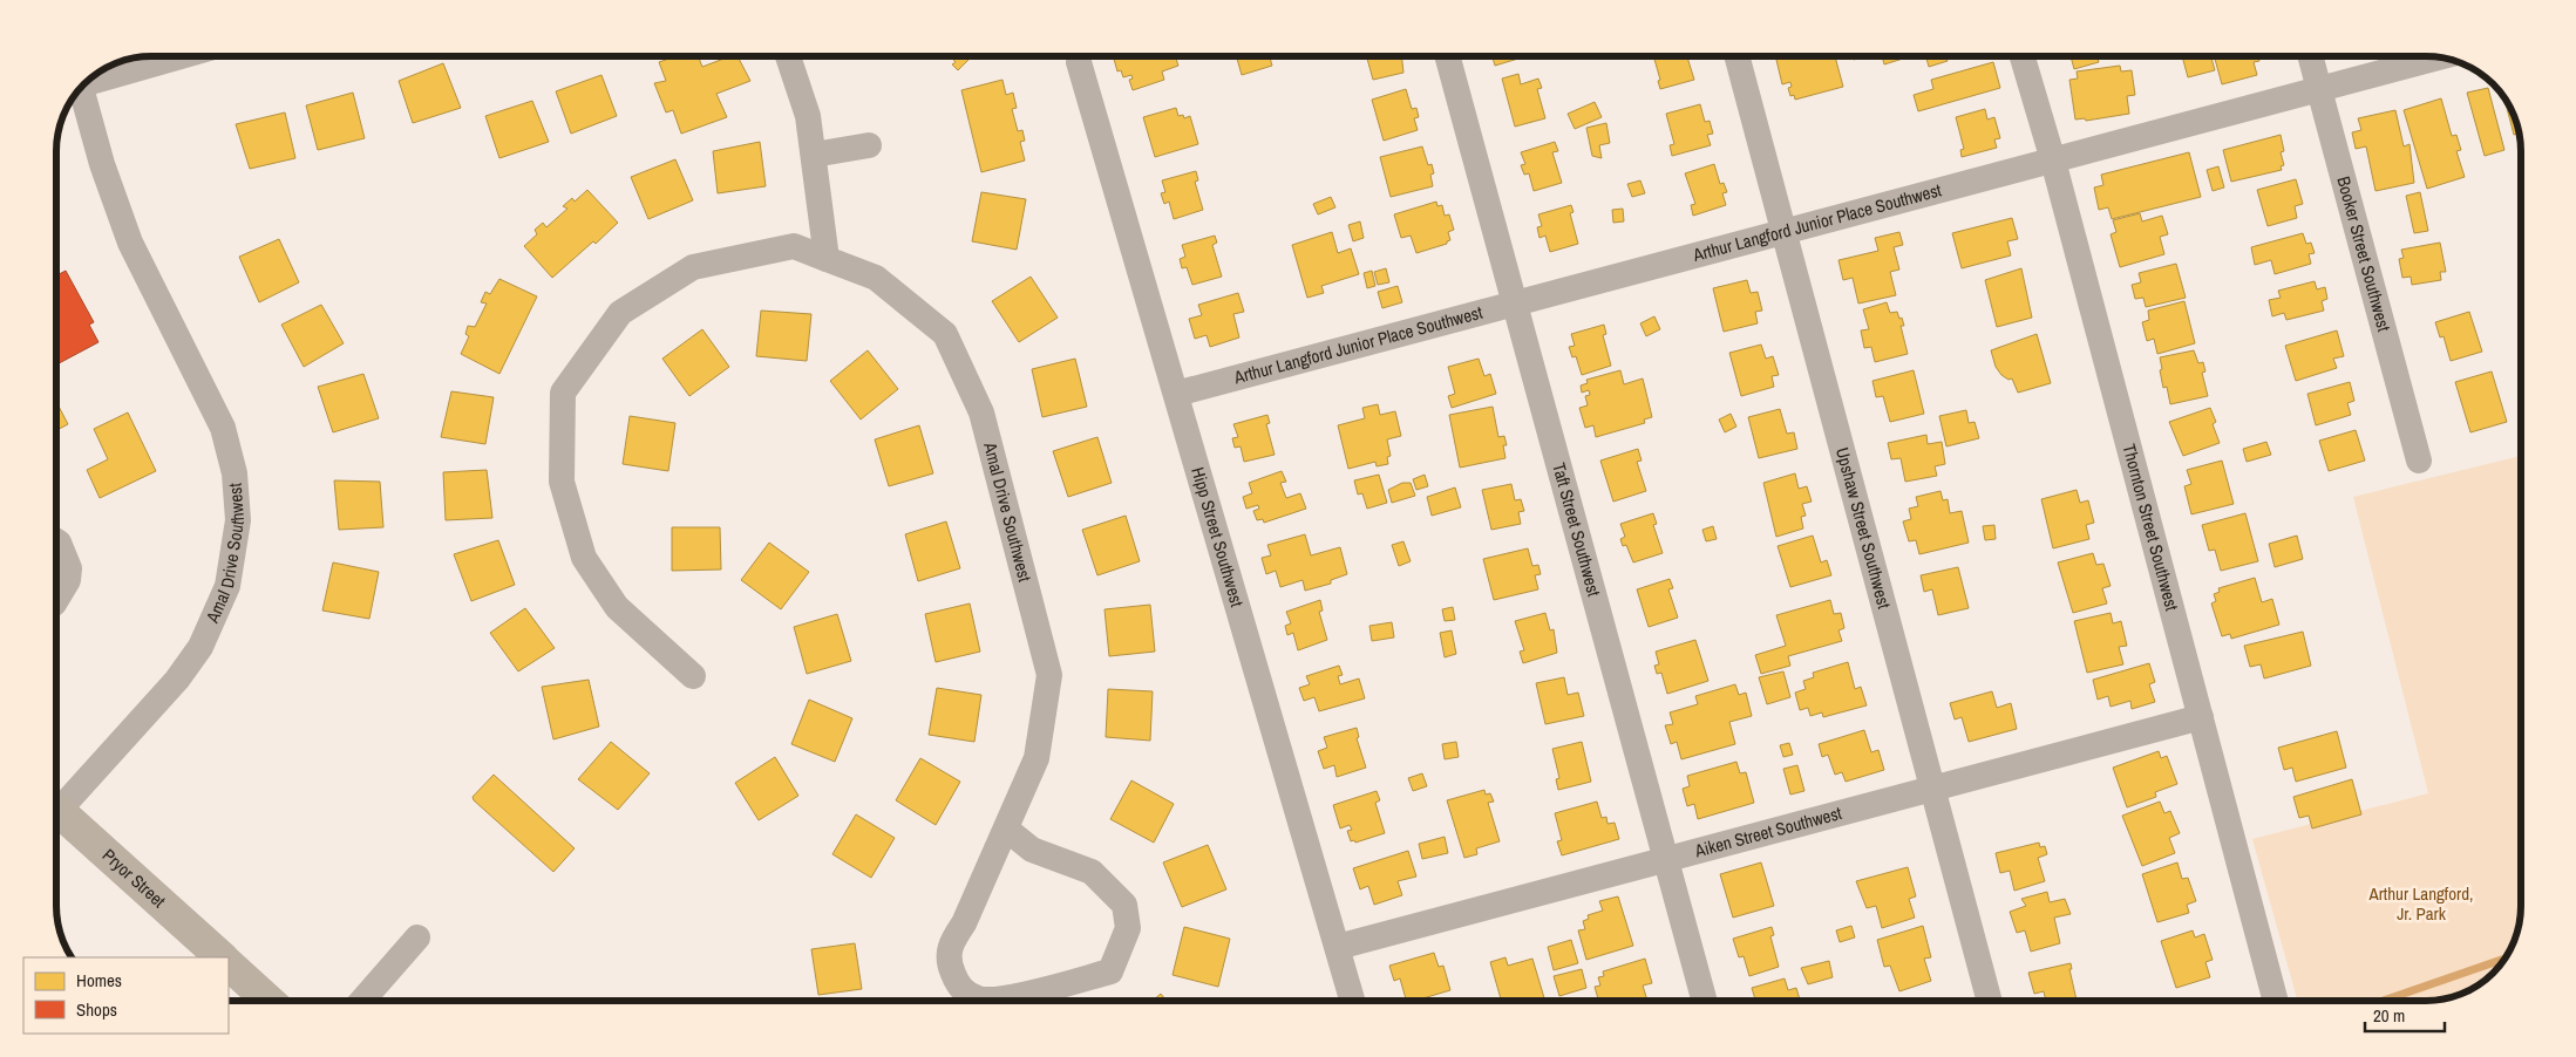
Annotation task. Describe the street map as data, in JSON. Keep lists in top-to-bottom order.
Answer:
{
  "streets": {
    "main road": ["Pryor Street"],
    "street": [
      "Arthur Langford Junior Place Southwest",
      "Booker Street Southwest",
      "Amal Drive Southwest",
      "Taft Street Southwest",
      "Upshaw Street Southwest",
      "Thornton Street Southwest",
      "Hipp Street Southwest",
      "Aiken Street Southwest"
    ]
  },
  "crossings": [
    ["Arthur Langford Junior Place Southwest", "Booker Street Southwest"],
    ["Arthur Langford Junior Place Southwest", "Taft Street Southwest"],
    ["Arthur Langford Junior Place Southwest", "Upshaw Street Southwest"],
    ["Arthur Langford Junior Place Southwest", "Thornton Street Southwest"],
    ["Arthur Langford Junior Place Southwest", "Hipp Street Southwest"],
    ["Taft Street Southwest", "Aiken Street Southwest"],
    ["Upshaw Street Southwest", "Aiken Street Southwest"],
    ["Thornton Street Southwest", "Aiken Street Southwest"],
    ["Hipp Street Southwest", "Aiken Street Southwest"]
  ],
  "parks": ["Arthur Langford, Jr. Park"],
  "legend": ["Homes", "Shops"],
  "scale_bar": "20 m"
}
